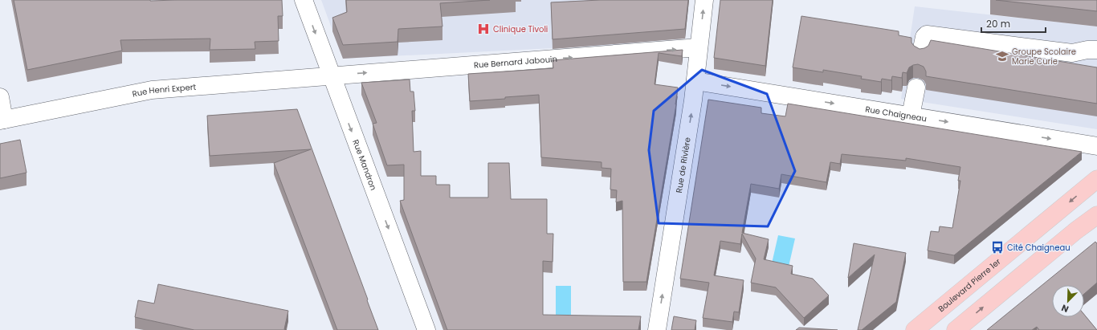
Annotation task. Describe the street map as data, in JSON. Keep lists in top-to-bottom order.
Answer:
{
  "streets": {
    "main road": ["Boulevard Pierre 1er"],
    "street": [
      "Rue Bernard Jabouin",
      "Rue Henri Expert",
      "Rue Chaigneau",
      "Rue Mandron",
      "Rue de Rivière"
    ]
  },
  "crossings": [
    ["Rue Bernard Jabouin", "Rue Henri Expert"],
    ["Rue Bernard Jabouin", "Rue Mandron"],
    ["Rue Bernard Jabouin", "Rue de Rivière"],
    ["Rue Henri Expert", "Rue Mandron"],
    ["Rue Chaigneau", "Rue de Rivière"]
  ],
  "one_way": ["Rue Bernard Jabouin", "Rue Mandron", "Rue de Rivière"],
  "places": {
    "hospital": ["Clinique Tivoli"],
    "school or university": ["Groupe Scolaire Marie Curie"],
    "bus stop": ["Cité Chaigneau"]
  },
  "scale_bar": "20 m",
  "north": "bottom left"
}
